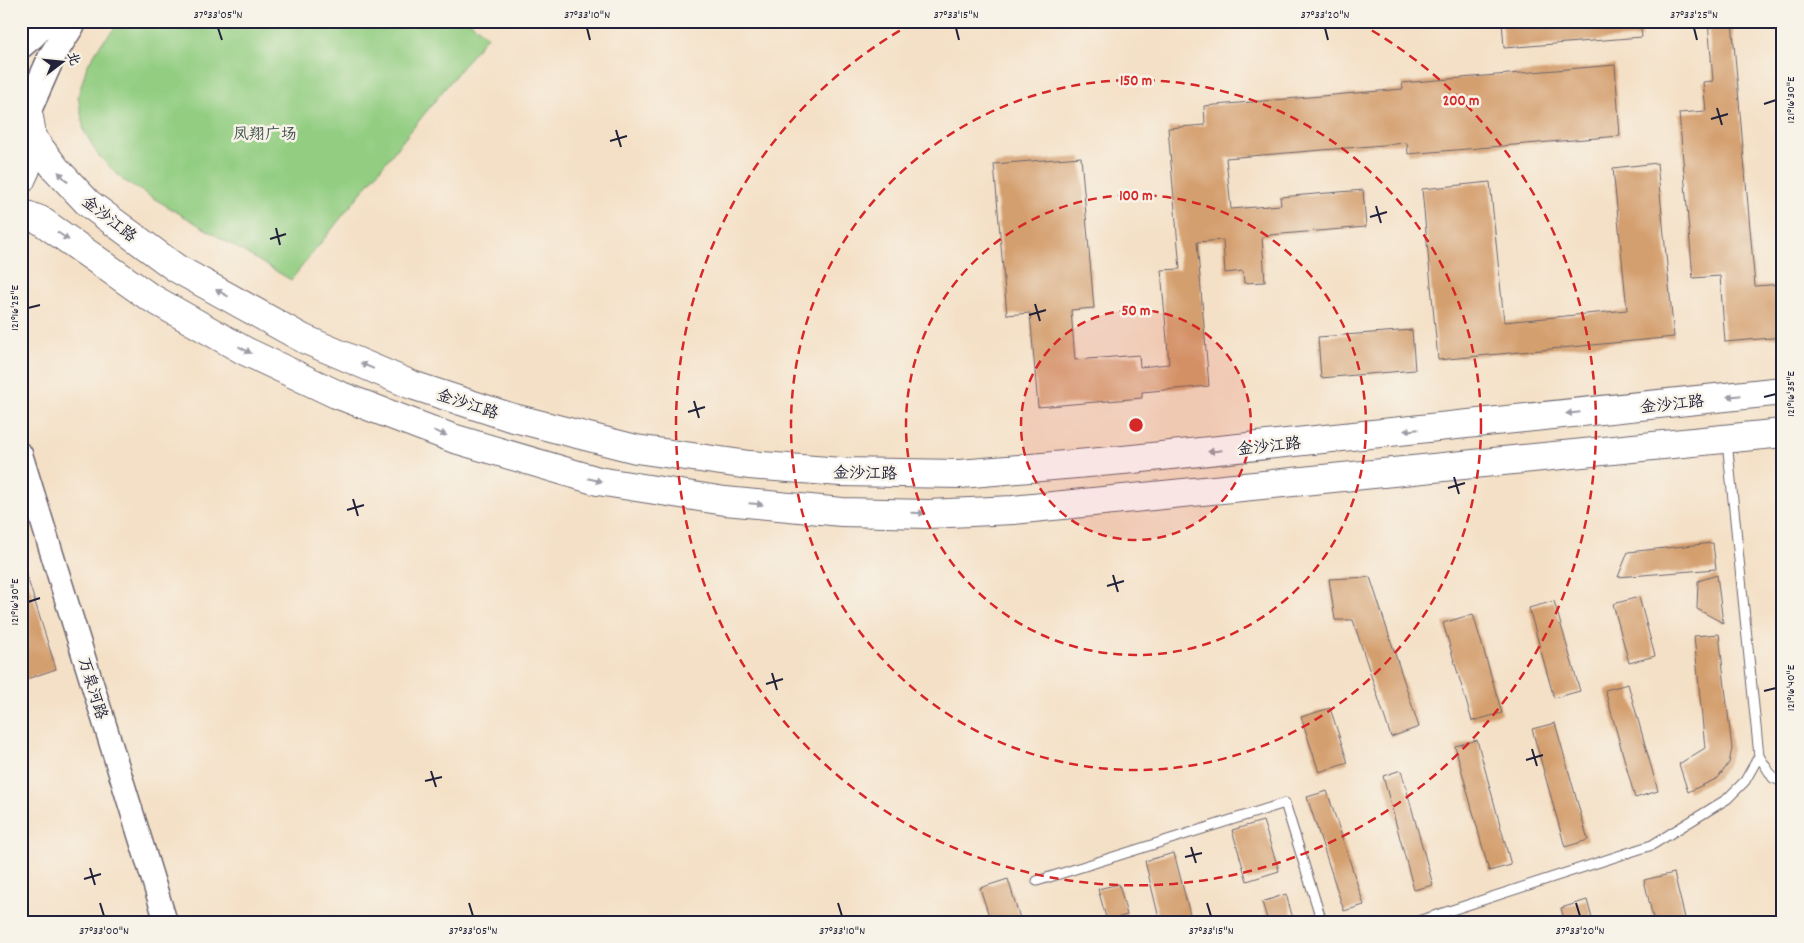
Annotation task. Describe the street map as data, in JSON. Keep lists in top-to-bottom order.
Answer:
{
  "streets": {
    "main road": ["金沙江路"],
    "street": ["万泉河路"]
  },
  "parks": ["凤翔广场"],
  "north": "right",
  "coordinates": [
    "37°33'05\"N",
    "37°33'10\"N",
    "37°33'15\"N",
    "37°33'20\"N",
    "37°33'25\"N",
    "121°16'30\"E",
    "121°16'25\"E",
    "121°16'35\"E",
    "121°16'40\"E",
    "37°33'00\"N"
  ],
  "rings": [
    "150 m",
    "200 m",
    "100 m",
    "50 m"
  ]
}
